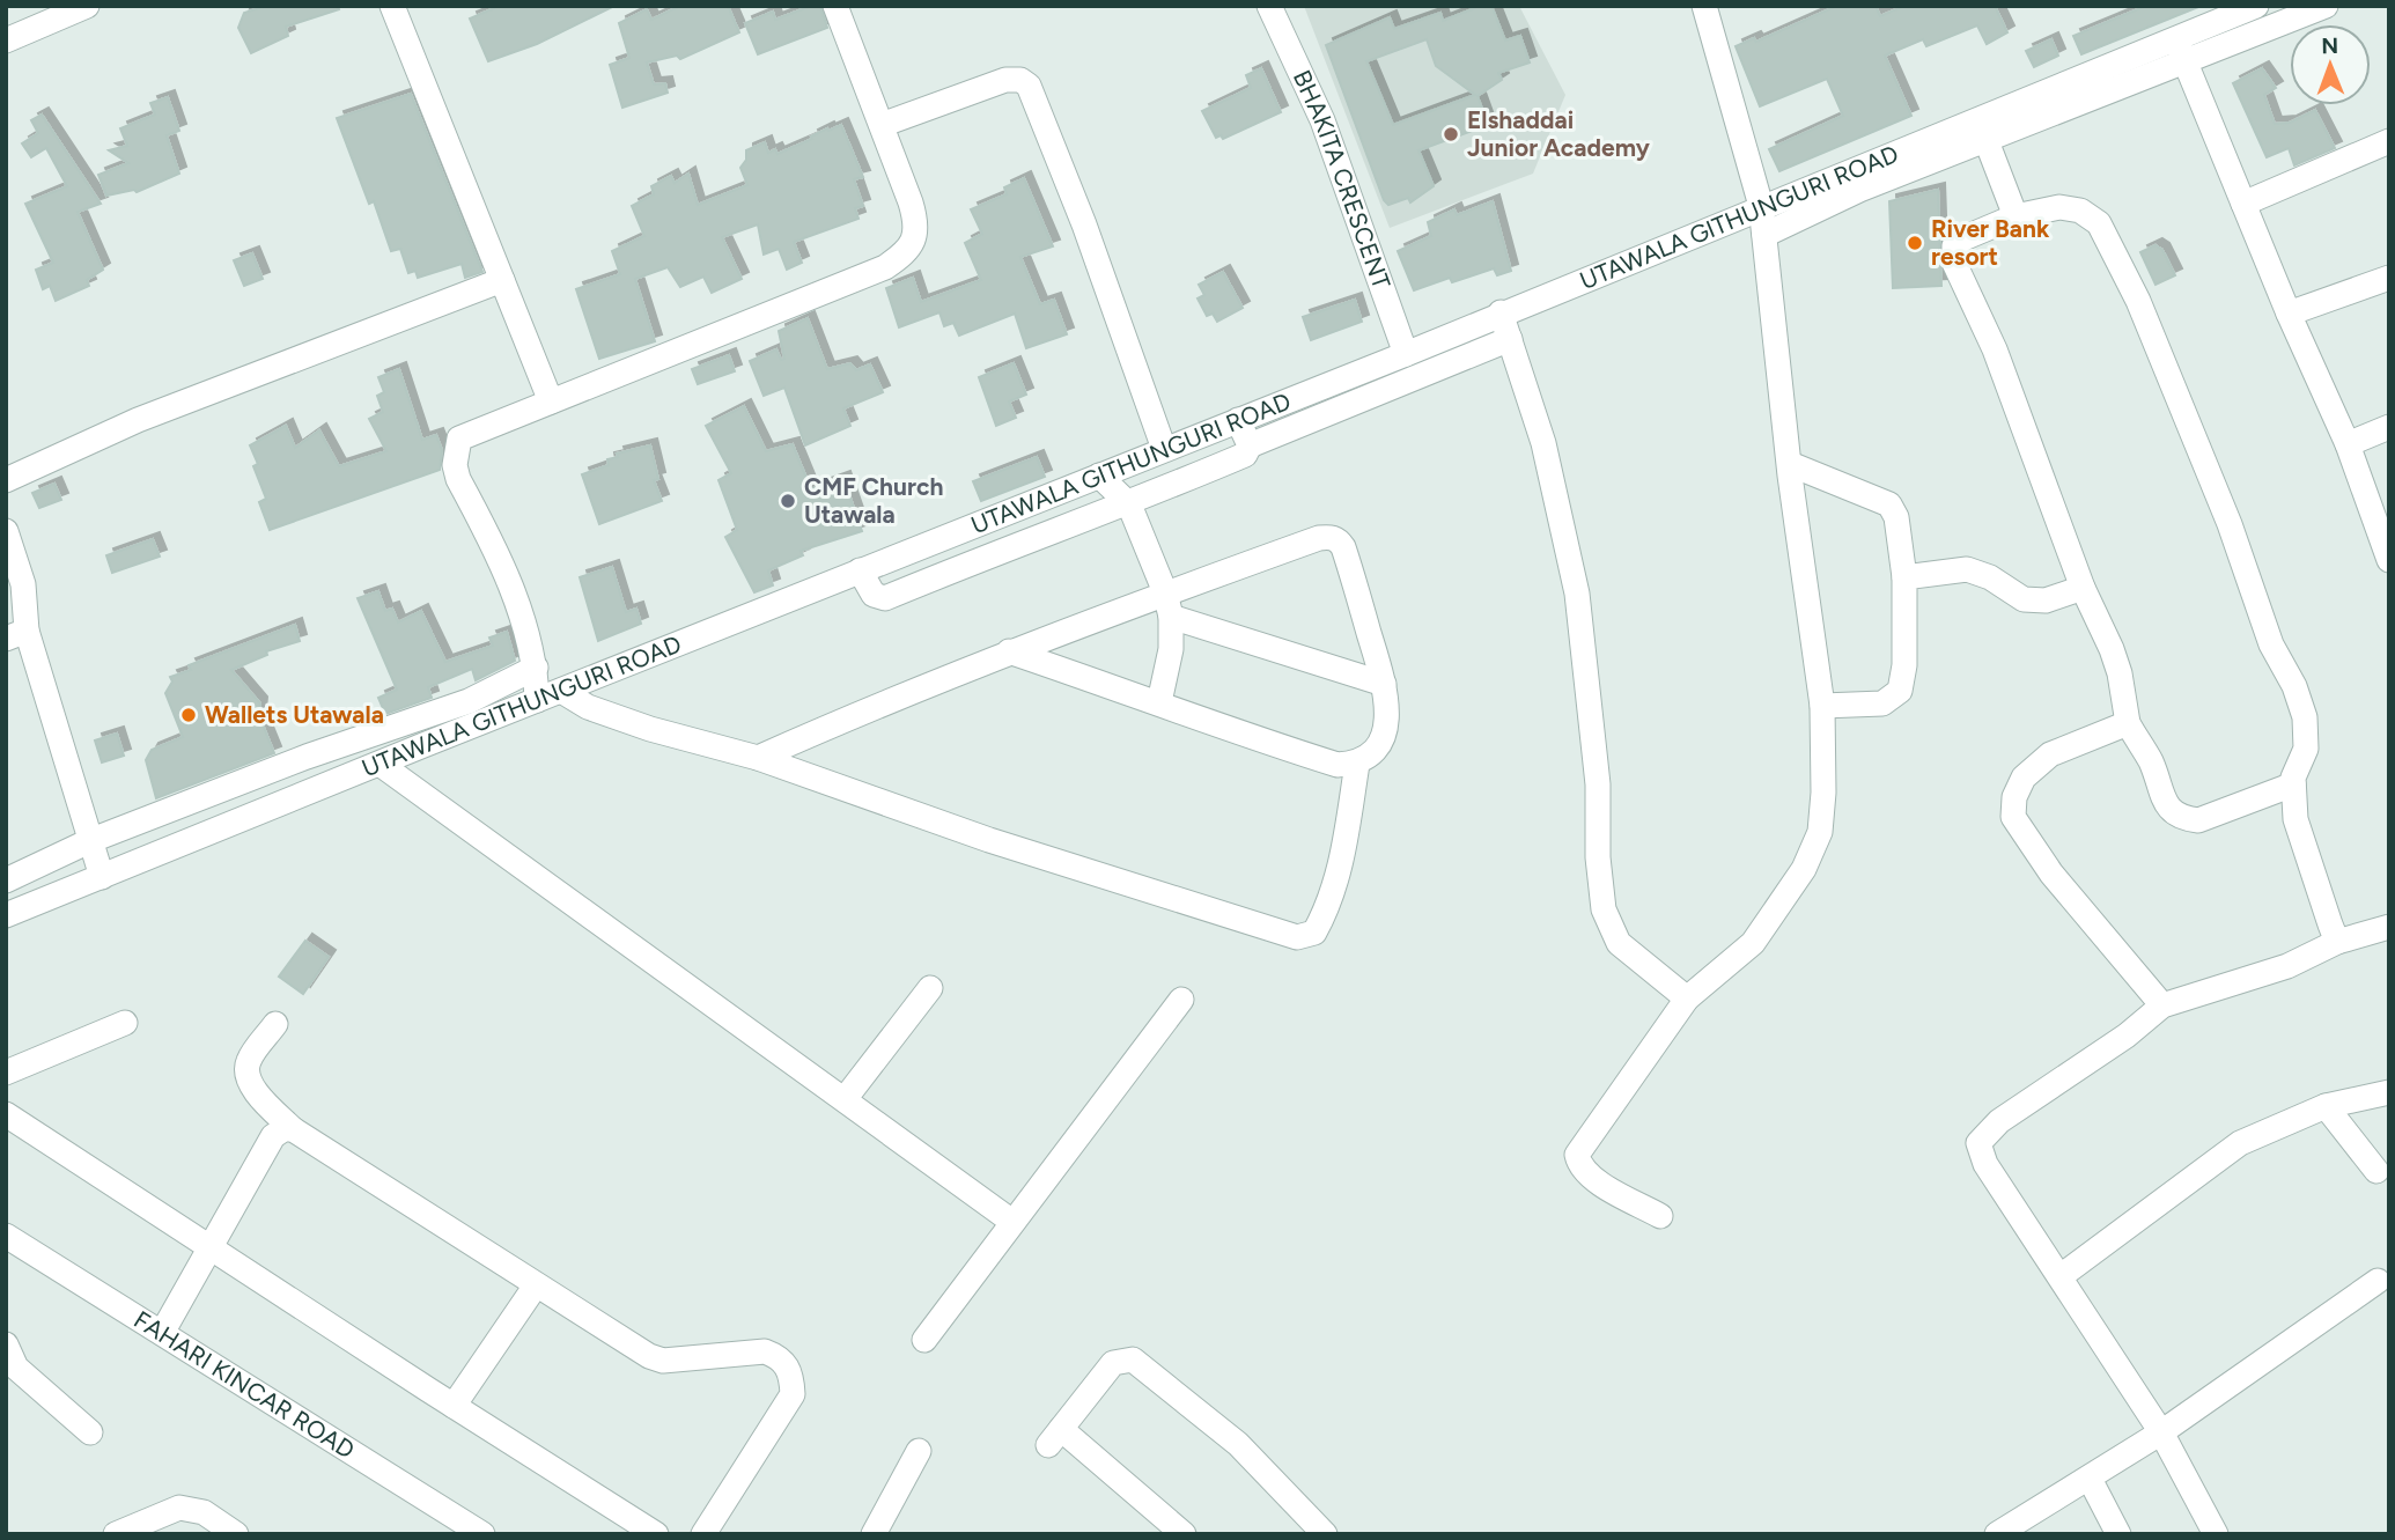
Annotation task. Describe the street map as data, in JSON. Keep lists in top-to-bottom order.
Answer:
{
  "streets": {
    "street": ["BHAKITA CRESCENT", "UTAWALA GITHUNGURI ROAD", "FAHARI KINCAR ROAD"]
  },
  "crossings": [
    ["BHAKITA CRESCENT", "UTAWALA GITHUNGURI ROAD"]
  ],
  "places": [
    "Elshaddai Junior Academy",
    "River Bank resort",
    "CMF Church Utawala",
    "Wallets Utawala"
  ],
  "north": "top"
}
